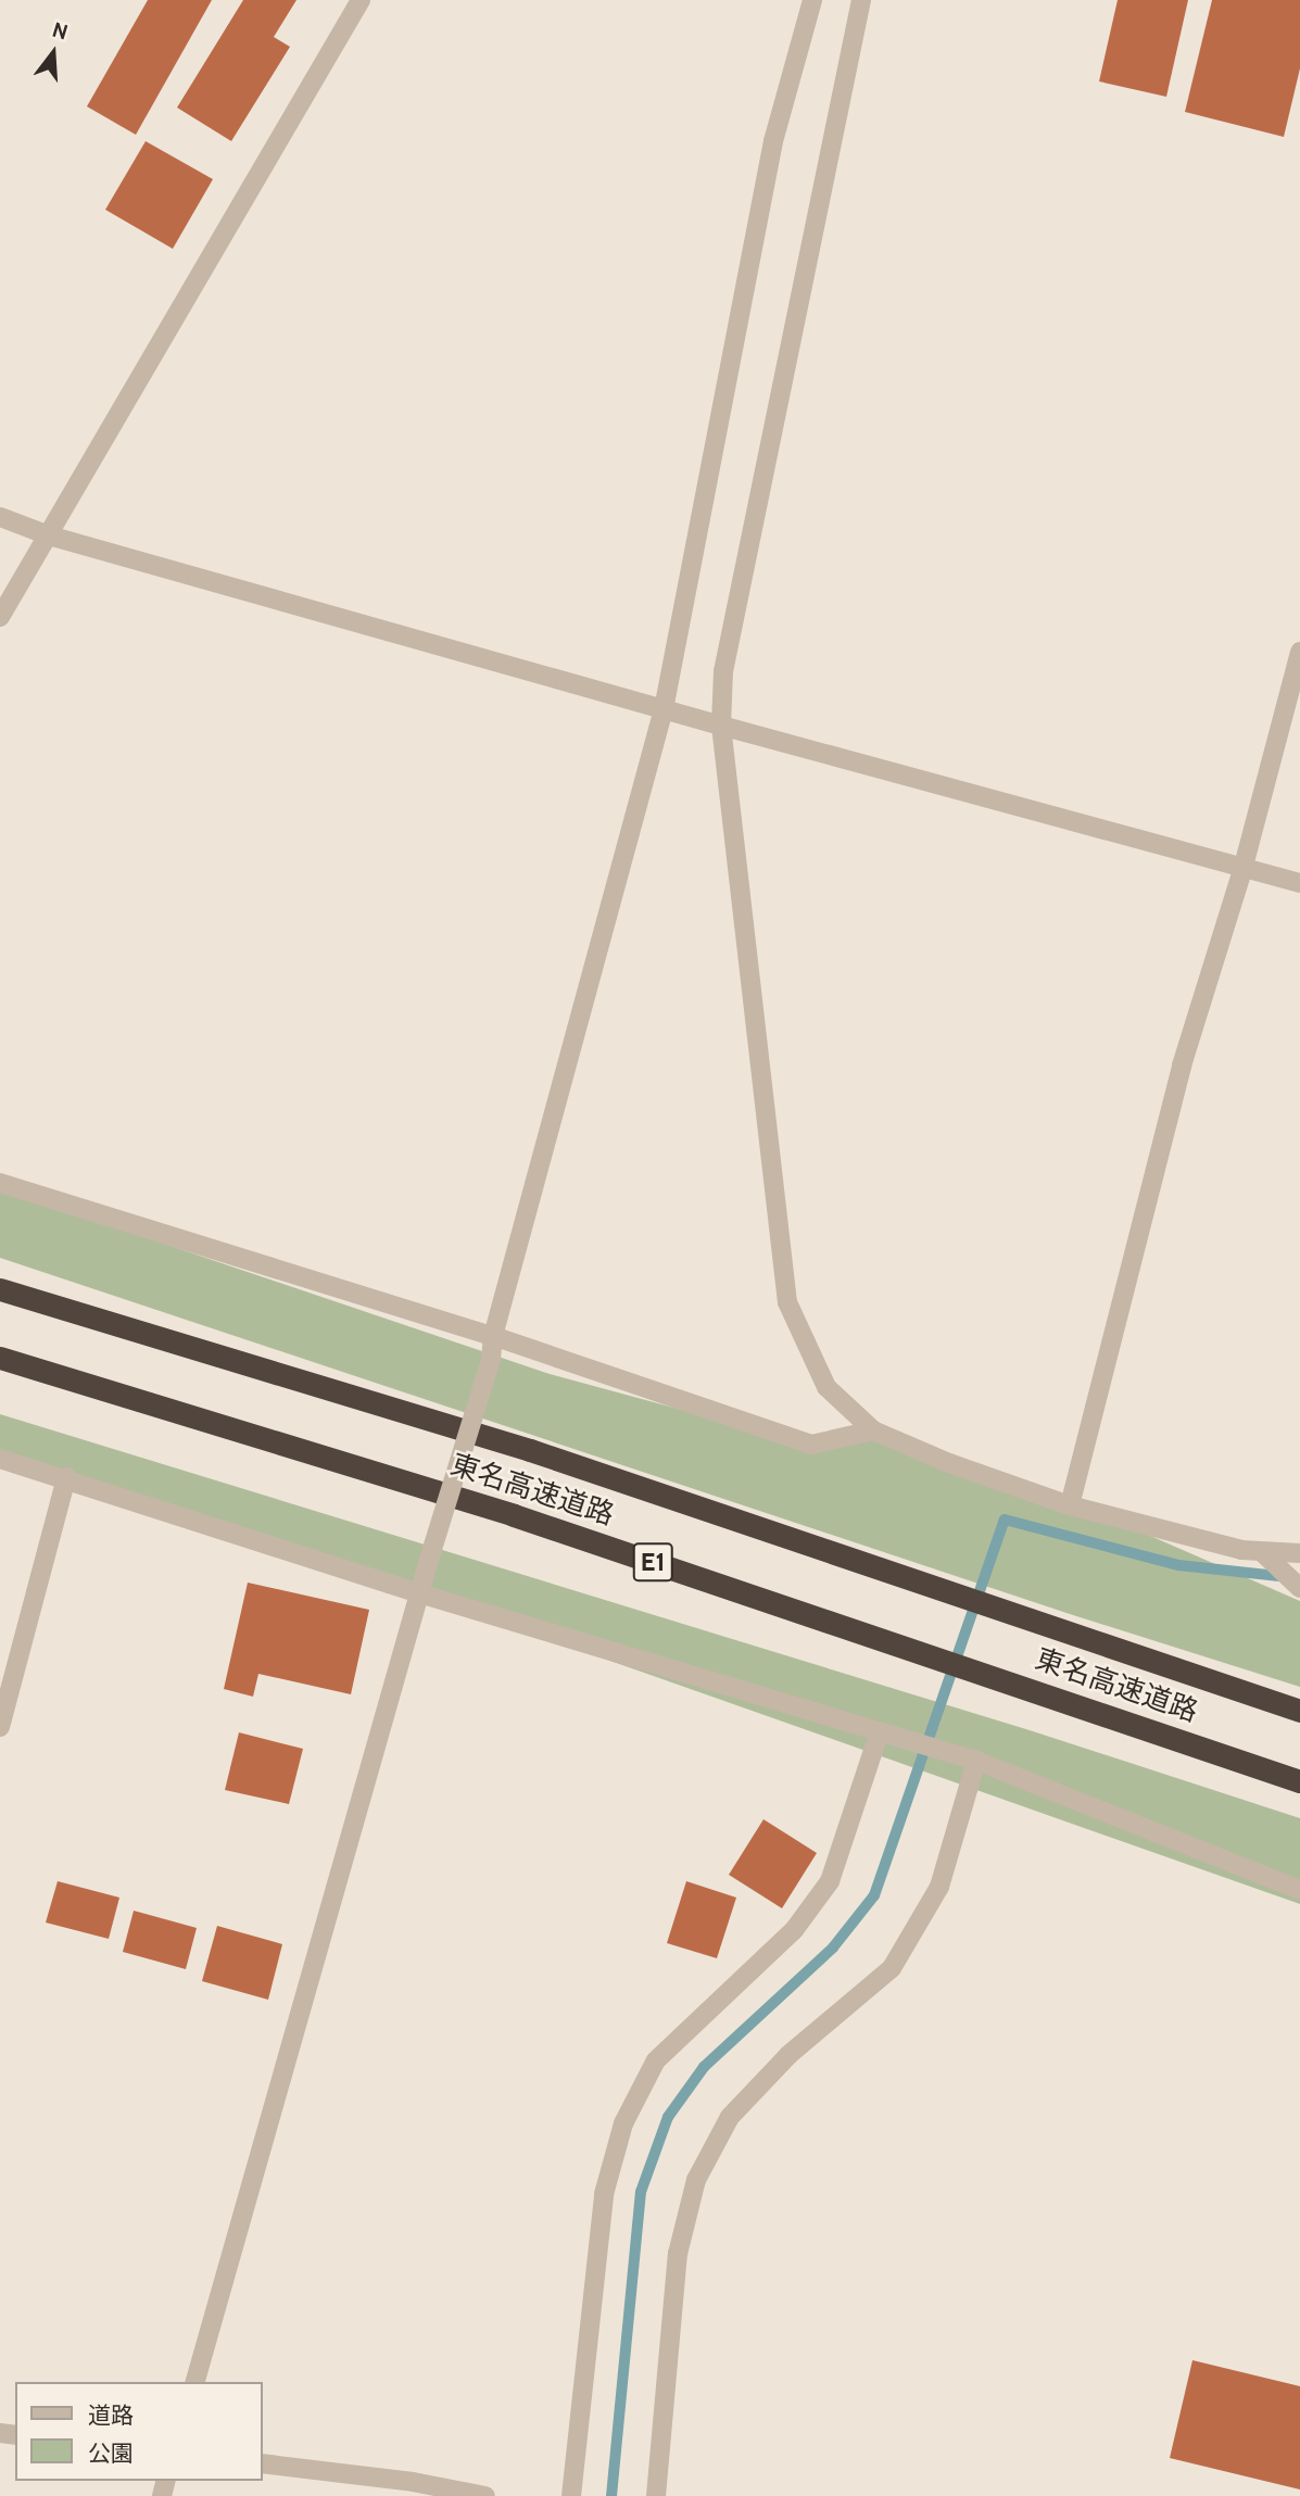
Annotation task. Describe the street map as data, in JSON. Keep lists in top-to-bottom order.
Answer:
{
  "streets": {
    "highway": ["東名高速道路", "E1"]
  },
  "legend": ["道路", "公園"],
  "north": "top"
}
